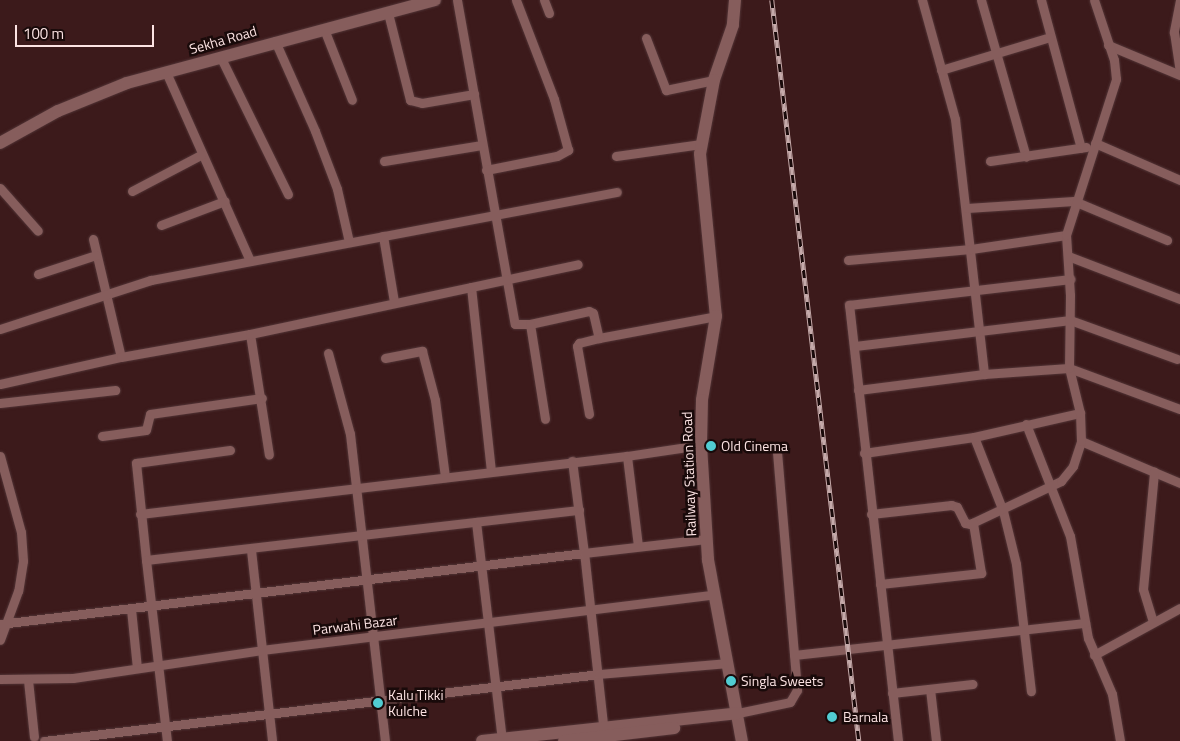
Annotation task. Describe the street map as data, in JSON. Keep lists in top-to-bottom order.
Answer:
{
  "streets": {
    "street": ["Sekha Road", "Railway Station Road", "Parwahi Bazar"]
  },
  "crossings": [
    ["Railway Station Road", "Parwahi Bazar"]
  ],
  "places": [
    "Old Cinema",
    "Singla Sweets",
    "Kalu Tikki Kulche",
    "Barnala"
  ],
  "scale_bar": "100 m"
}
